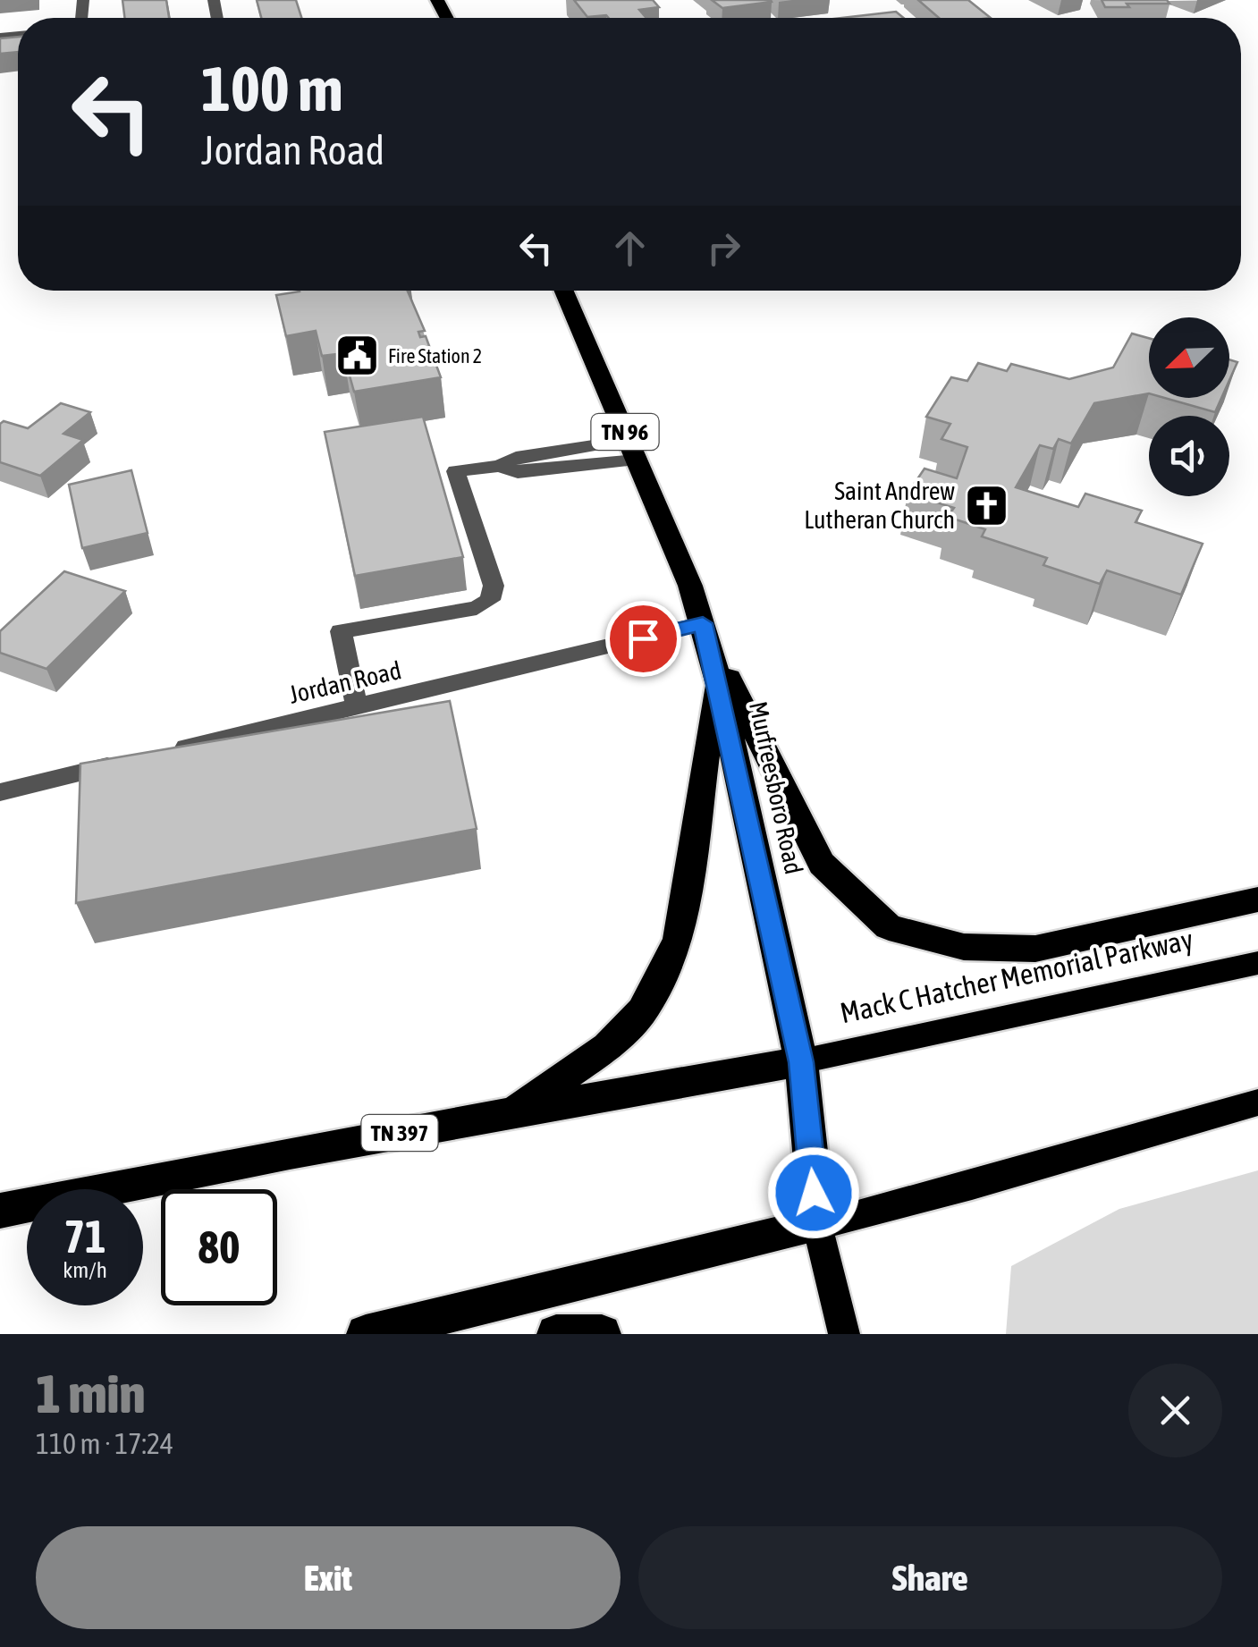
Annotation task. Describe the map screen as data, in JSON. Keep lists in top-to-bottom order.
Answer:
{
  "streets": {
    "highway": [
      "TN 96",
      "Murfreesboro Road",
      "Mack C Hatcher Memorial Parkway",
      "TN 397"
    ],
    "street": ["Jordan Road"]
  },
  "crossings": [
    ["Jordan Road", "Murfreesboro Road"],
    ["Murfreesboro Road", "Mack C Hatcher Memorial Parkway"]
  ],
  "places": {
    "public building": ["Fire Station 2"],
    "church": ["Saint Andrew Lutheran Church"]
  },
  "north": "bottom left",
  "page": {
    "turn": ["100 m", "Jordan Road"],
    "speed": "71 km/h",
    "limit": "80",
    "heading": ["1 min", "110 m · 17:24"],
    "buttons": ["Exit", "Share"]
  }
}
